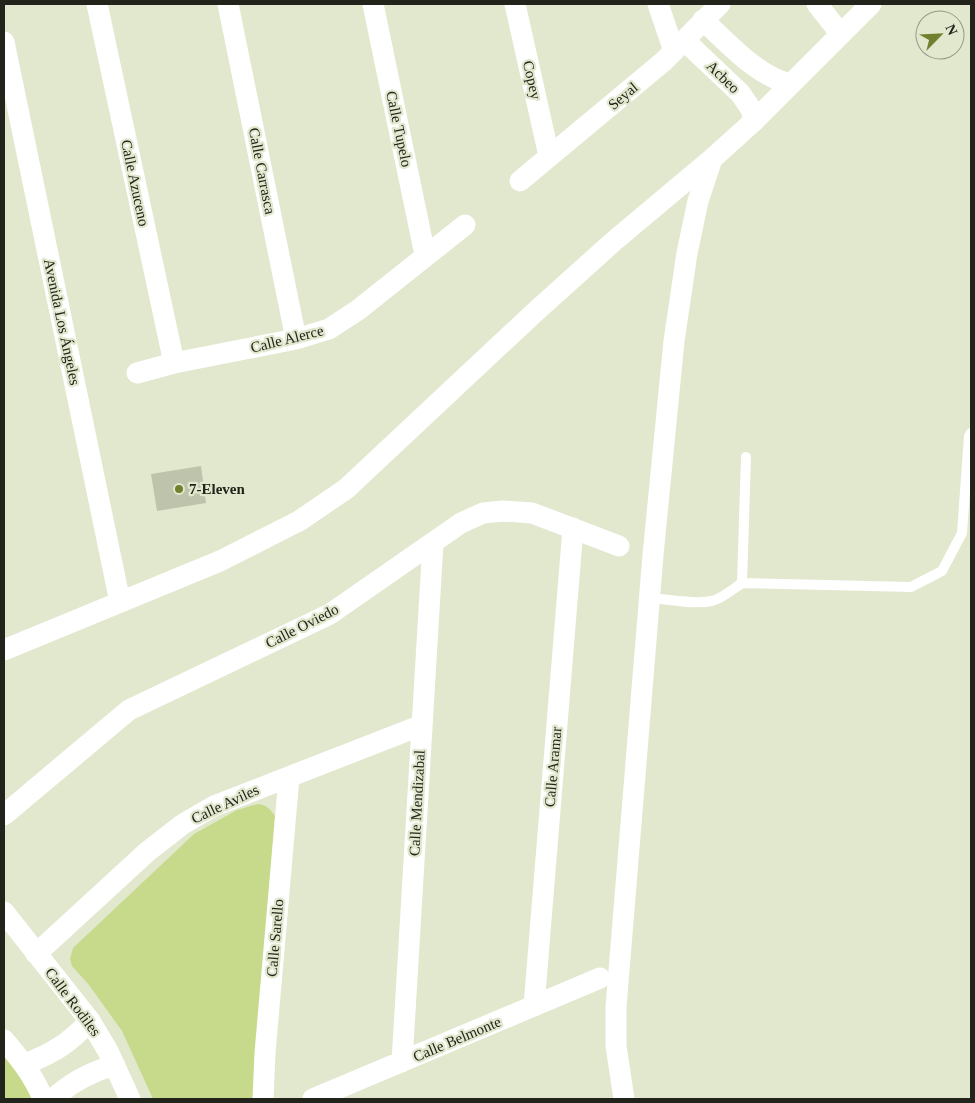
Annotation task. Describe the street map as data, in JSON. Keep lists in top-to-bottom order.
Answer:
{
  "streets": {
    "street": [
      "Acbeo",
      "Copey",
      "Seyal",
      "Calle Tupelo",
      "Calle Carrasca",
      "Calle Azuceno",
      "Avenida Los Ángeles",
      "Calle Alerce",
      "Calle Oviedo",
      "Calle Aramar",
      "Calle Mendizabal",
      "Calle Aviles",
      "Calle Sarello",
      "Calle Rodiles",
      "Calle Belmonte"
    ]
  },
  "crossings": [
    ["Acbeo", "Seyal"],
    ["Copey", "Seyal"],
    ["Calle Tupelo", "Calle Alerce"],
    ["Calle Carrasca", "Calle Alerce"],
    ["Calle Azuceno", "Calle Alerce"],
    ["Calle Oviedo", "Calle Aramar"],
    ["Calle Oviedo", "Calle Mendizabal"],
    ["Calle Aramar", "Calle Belmonte"],
    ["Calle Mendizabal", "Calle Aviles"],
    ["Calle Mendizabal", "Calle Belmonte"],
    ["Calle Aviles", "Calle Sarello"],
    ["Calle Aviles", "Calle Rodiles"]
  ],
  "places": ["7-Eleven"],
  "north": "top right"
}
